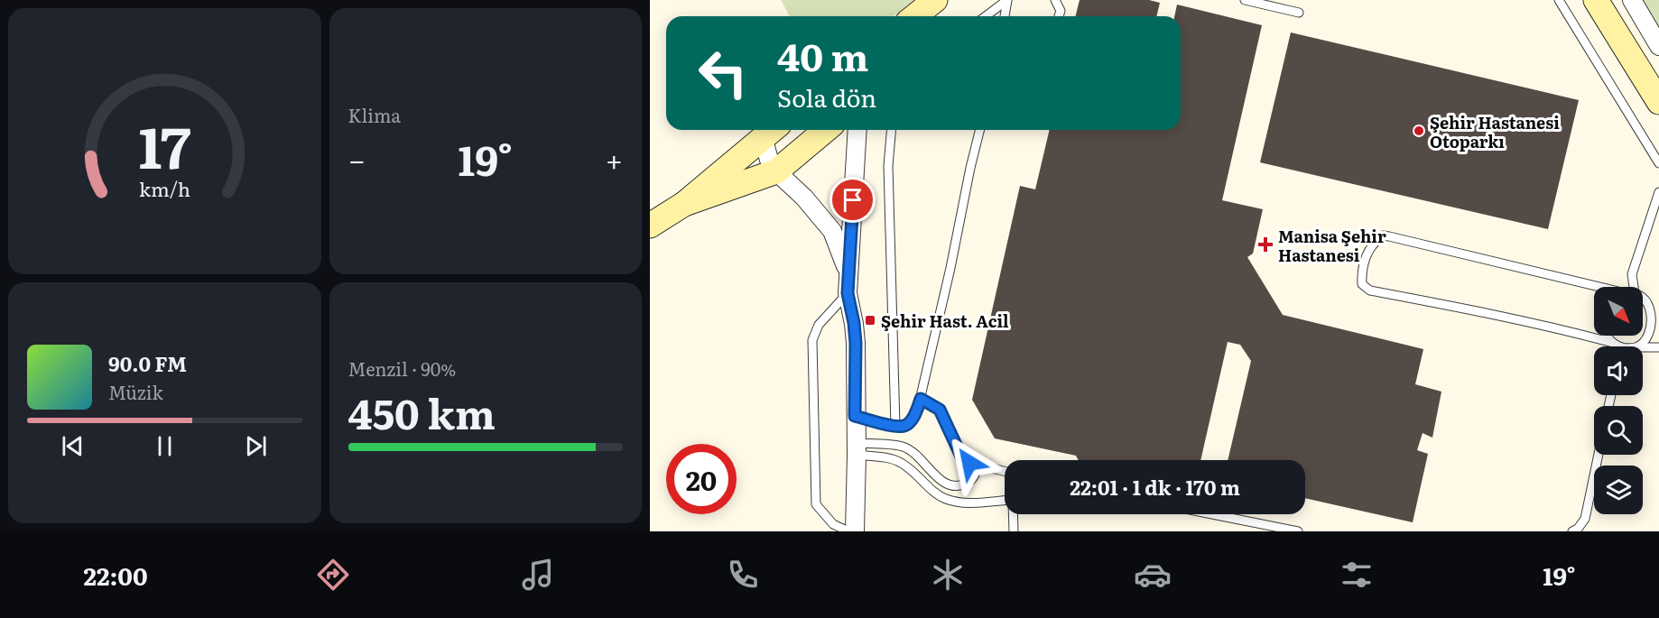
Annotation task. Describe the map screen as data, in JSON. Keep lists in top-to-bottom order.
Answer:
{
  "places": {
    "other": ["Şehir Hastanesi Otoparkı"],
    "health": ["Manisa Şehir Hastanesi"],
    "transit": ["Şehir Hast. Acil"]
  },
  "north": "bottom right",
  "page": {
    "tile": [
      "Klima",
      ["Menzil · 90%", "450 km"]
    ],
    "turn": ["40 m", "Sola dön"],
    "heat": ["−", "19°", "+"],
    "song": ["90.0 FM", "Müzik"],
    "limit": "20",
    "trip": "22:01 · 1 dk · 170 m",
    "tabs": ["22:00", "19°"],
    "gauge": ["17", "km/h"]
  }
}
